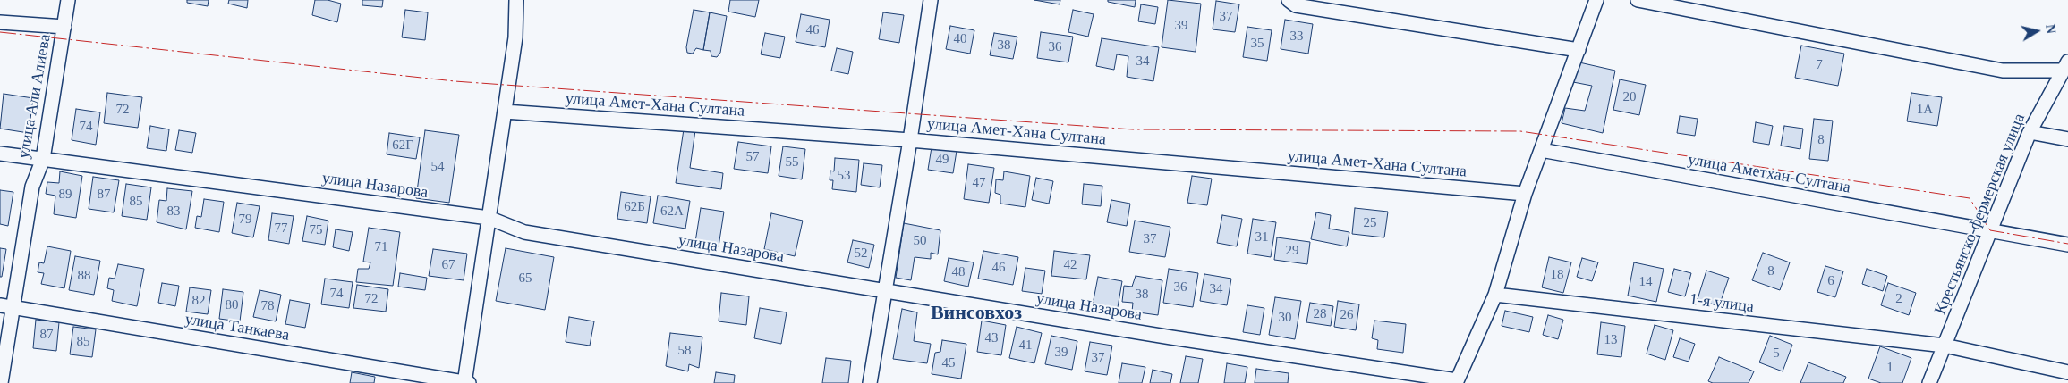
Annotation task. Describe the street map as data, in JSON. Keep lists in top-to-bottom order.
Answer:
{
  "streets": {
    "street": [
      "улица Али Алиева",
      "улица Амет-Хана Султана",
      "улица Аметхан-Султана",
      "улица Назарова",
      "Крестьянско-фермерская улица",
      "1-я улица",
      "улица Танкаева"
    ]
  },
  "crossings": [
    ["улица Али Алиева", "улица Назарова"],
    ["улица Али Алиева", "улица Танкаева"],
    ["улица Аметхан-Султана", "Крестьянско-фермерская улица"],
    ["Крестьянско-фермерская улица", "1-я улица"]
  ],
  "districts": ["Винсовхоз"],
  "house_numbers": [
    "37",
    "39",
    "46",
    "33",
    "40",
    "35",
    "38",
    "36",
    "34",
    "7",
    "20",
    "72",
    "1А",
    "74",
    "8",
    "62Г",
    "57",
    "49",
    "55",
    "54",
    "53",
    "47",
    "89",
    "87",
    "85",
    "62Б",
    "83",
    "62А",
    "79",
    "25",
    "77",
    "75",
    "31",
    "37",
    "50",
    "71",
    "29",
    "52",
    "67",
    "42",
    "46",
    "8",
    "48",
    "18",
    "88",
    "65",
    "6",
    "14",
    "36",
    "34",
    "74",
    "38",
    "72",
    "2",
    "82",
    "80",
    "78",
    "28",
    "26",
    "30",
    "87",
    "43",
    "13",
    "85",
    "41",
    "58",
    "39",
    "5",
    "37",
    "45",
    "1"
  ],
  "north": "right"
}
